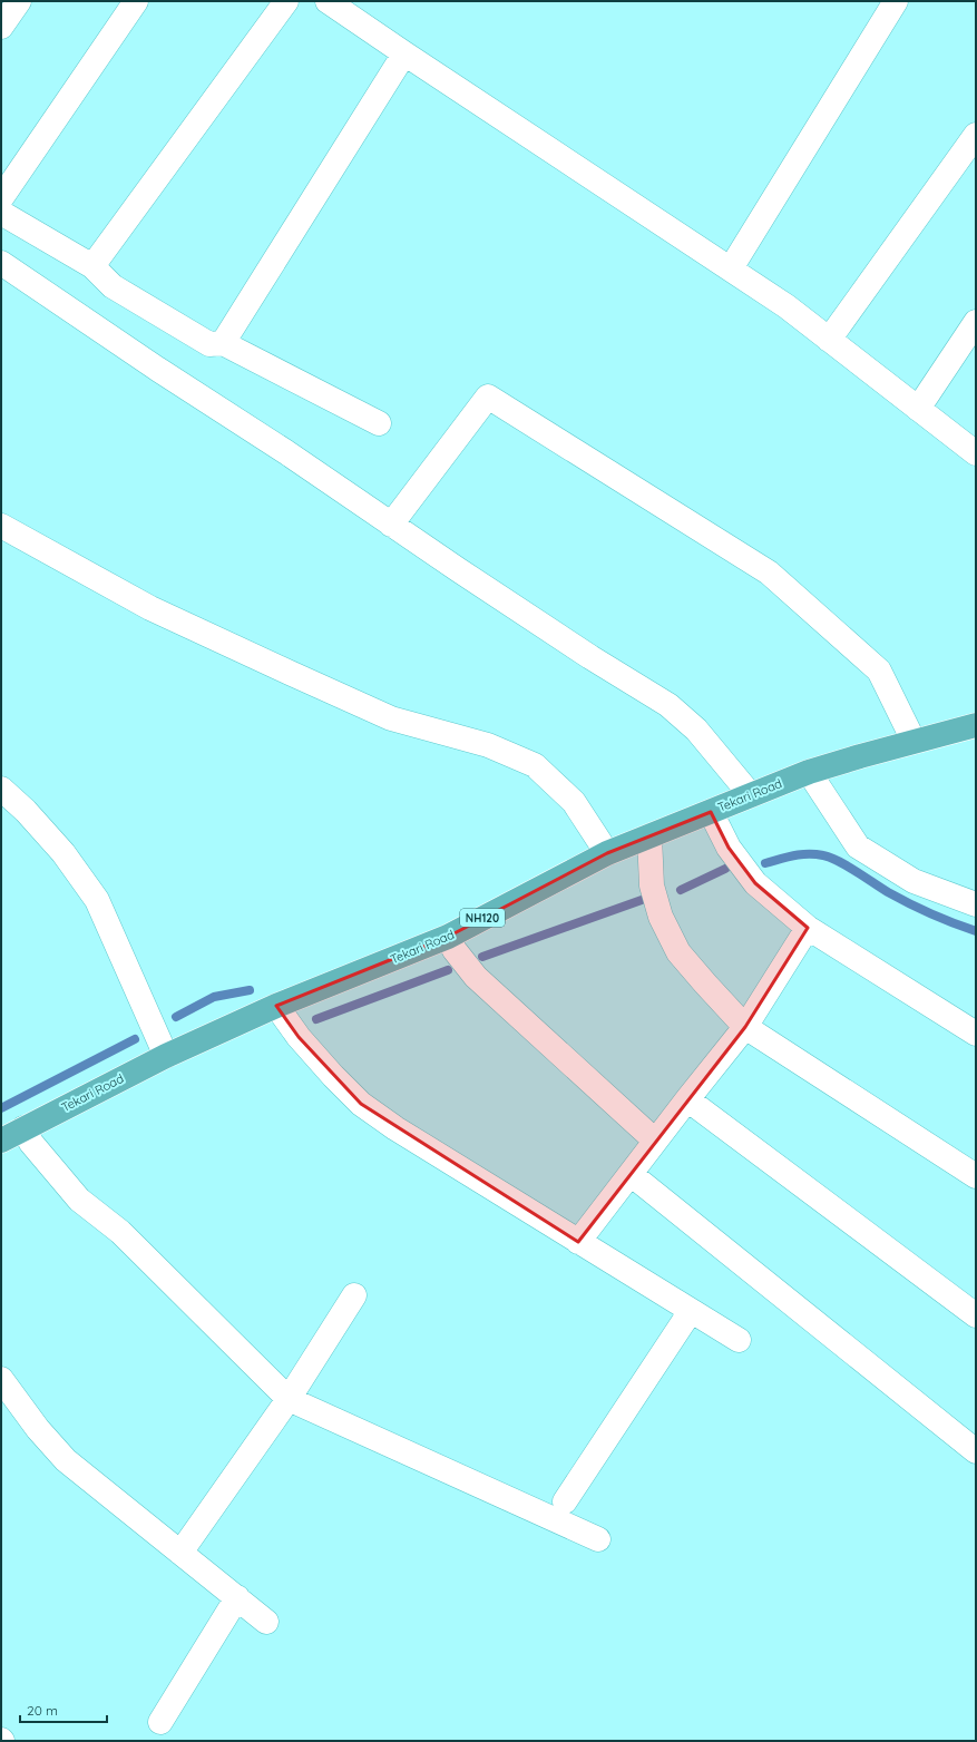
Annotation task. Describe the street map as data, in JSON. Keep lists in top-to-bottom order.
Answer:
{
  "streets": {
    "highway": ["Tekari Road", "NH120"]
  },
  "scale_bar": "20 m"
}
